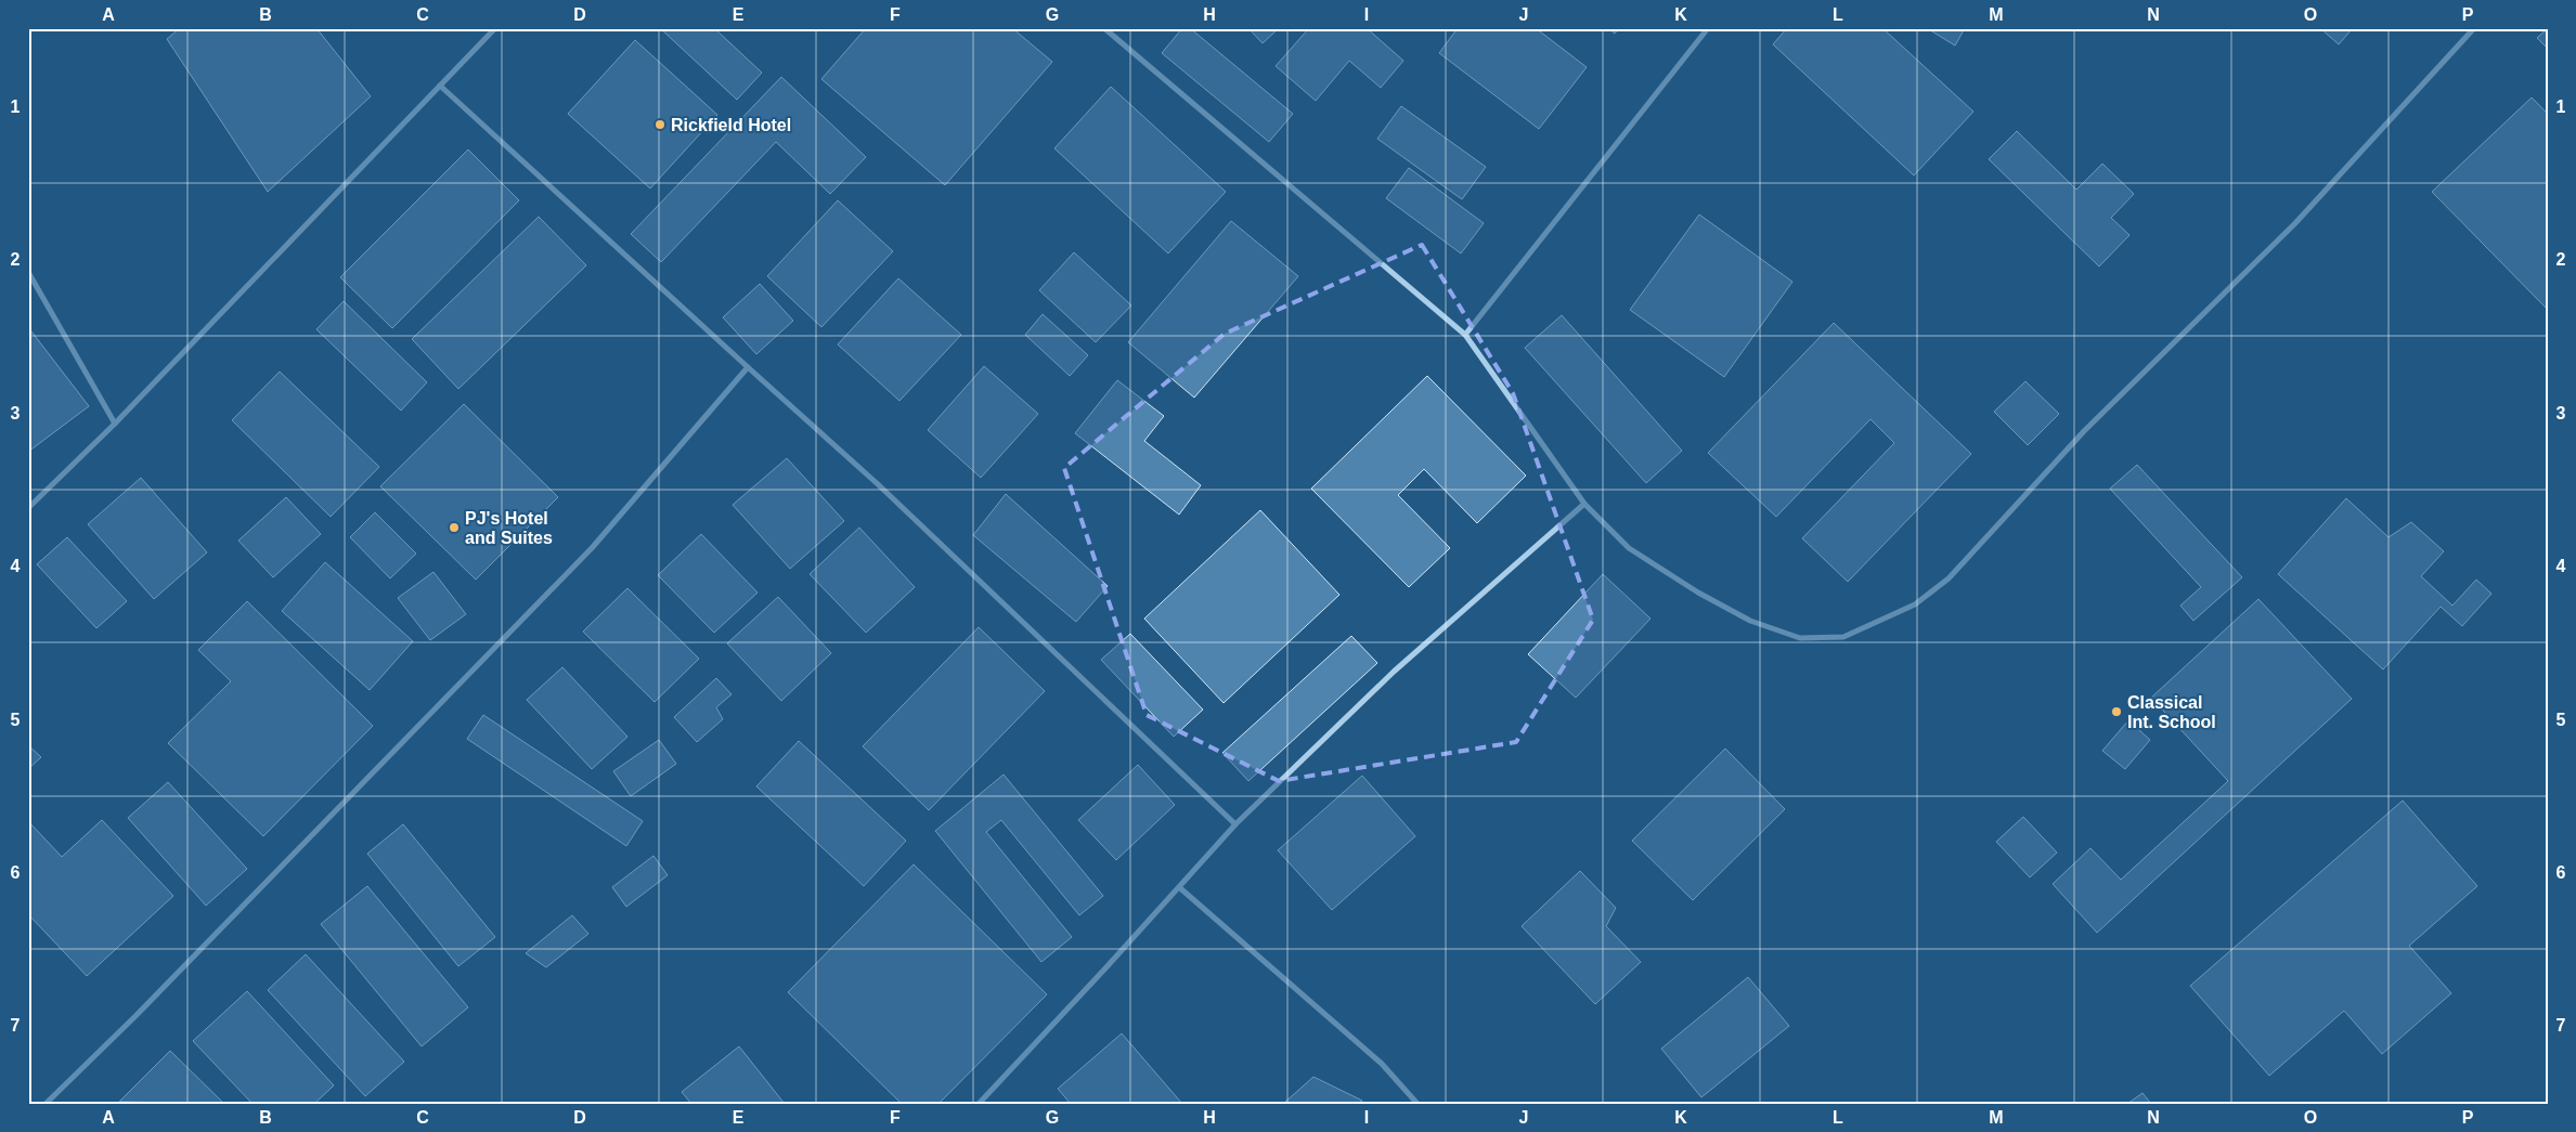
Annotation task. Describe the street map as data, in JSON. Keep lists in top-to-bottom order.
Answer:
{
  "places": ["Rickfield Hotel", "PJ's Hotel and Suites", "Classical Int. School"],
  "grid": {
    "columns": [
      "A",
      "B",
      "C",
      "D",
      "E",
      "F",
      "G",
      "H",
      "I",
      "J",
      "K",
      "L",
      "M",
      "N",
      "O",
      "P"
    ],
    "rows": [
      "1",
      "2",
      "3",
      "4",
      "5",
      "6",
      "7"
    ]
  }
}
